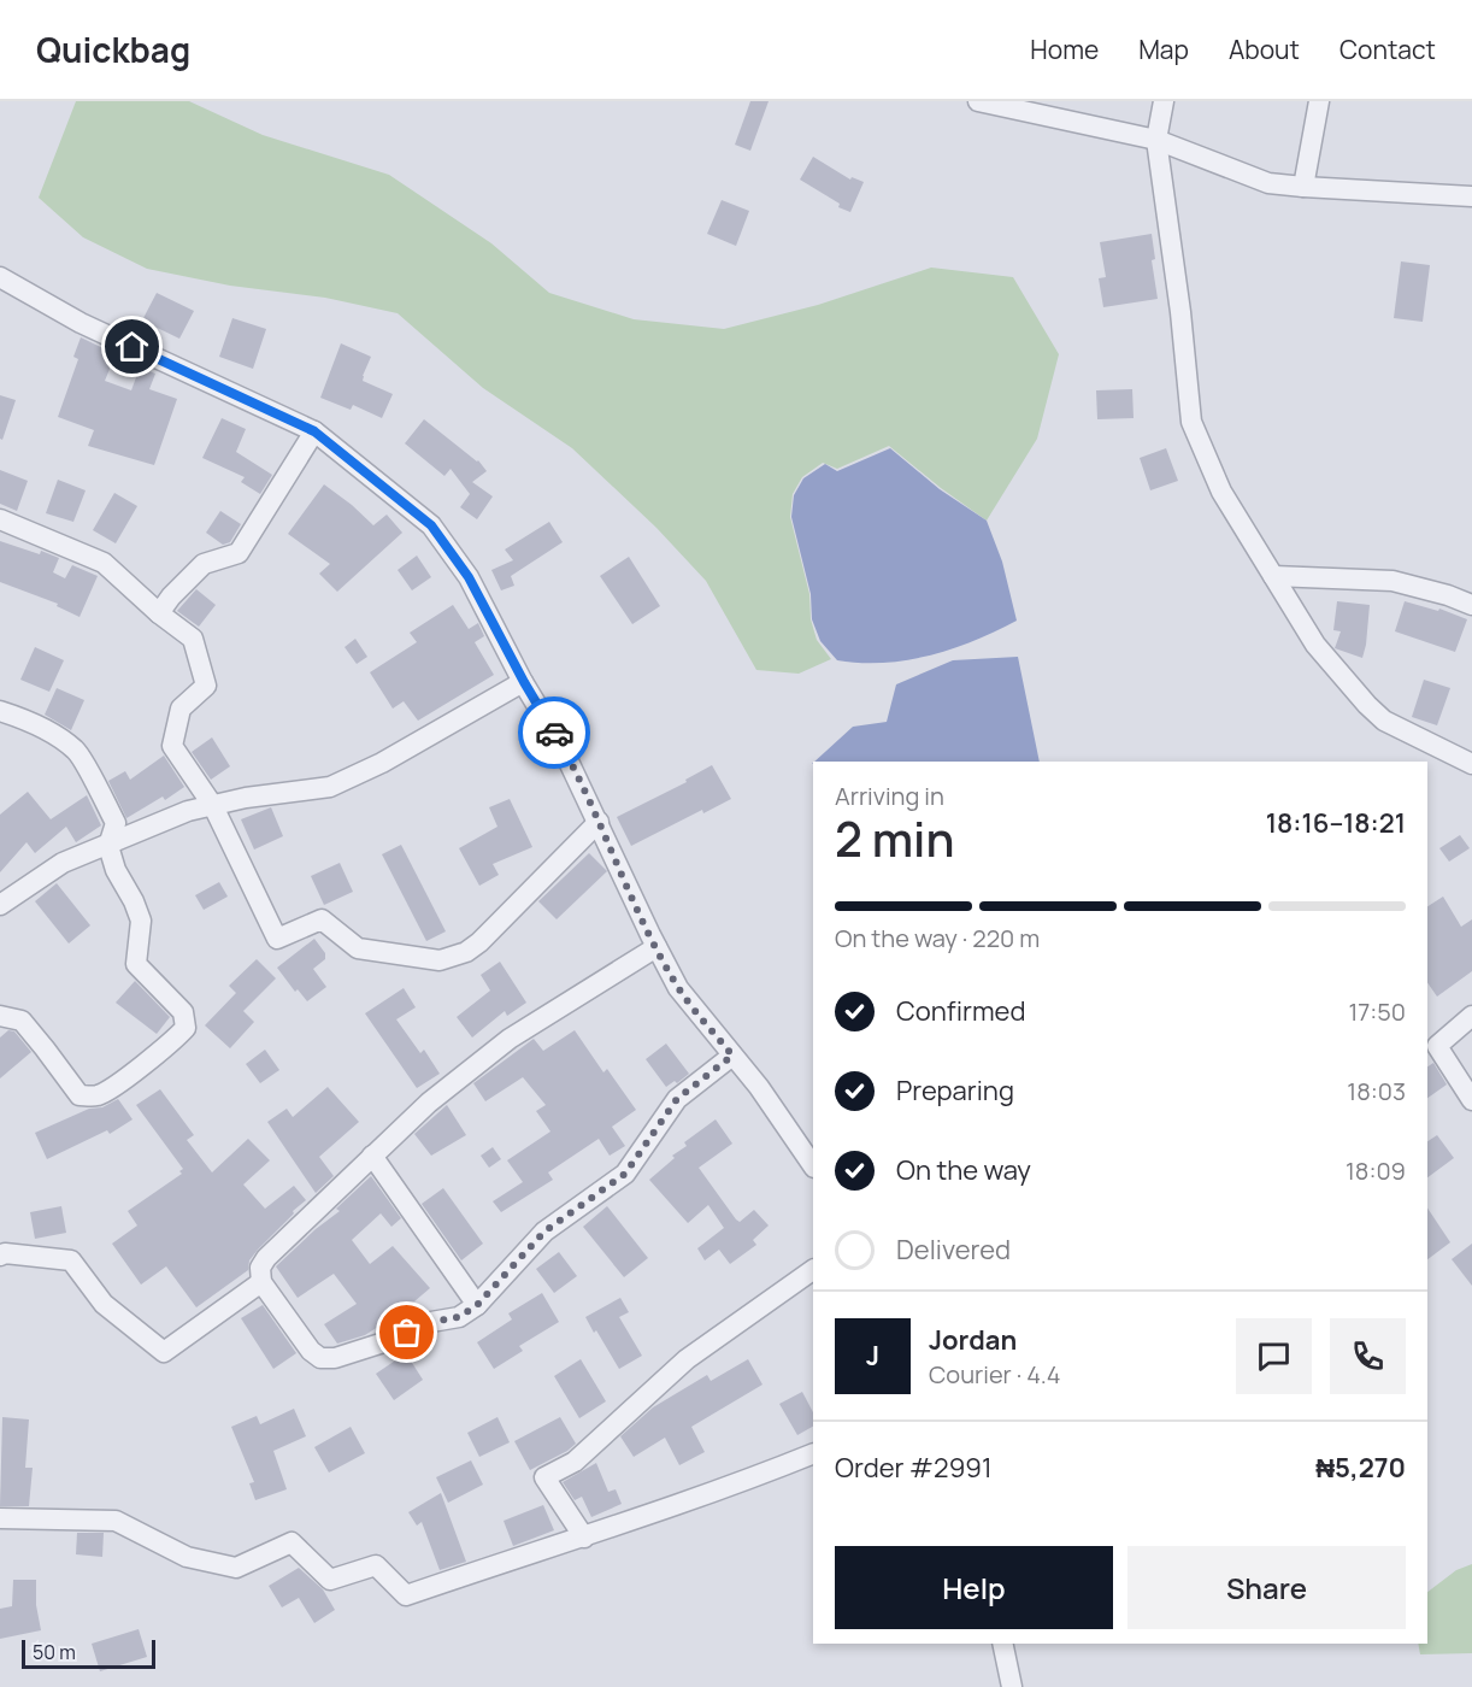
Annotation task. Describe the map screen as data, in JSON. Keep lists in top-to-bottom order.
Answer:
{
  "scale_bar": "50 m",
  "page": {
    "header": "Quickbag",
    "nav": [
      "Home",
      "Map",
      "About",
      "Contact"
    ],
    "heading": ["2 min", "Arriving in", "18:16–18:21"],
    "panel": [
      "Jordan",
      "Courier · 4.4",
      "Order #2991",
      "₦5,270"
    ],
    "bar": "On the way · 220 m",
    "list": [
      ["Confirmed", "17:50"],
      ["Preparing", "18:03"],
      ["On the way", "18:09"],
      "Delivered"
    ],
    "round": "J",
    "buttons": ["Help", "Share"],
    "scale": "50 m"
  }
}
